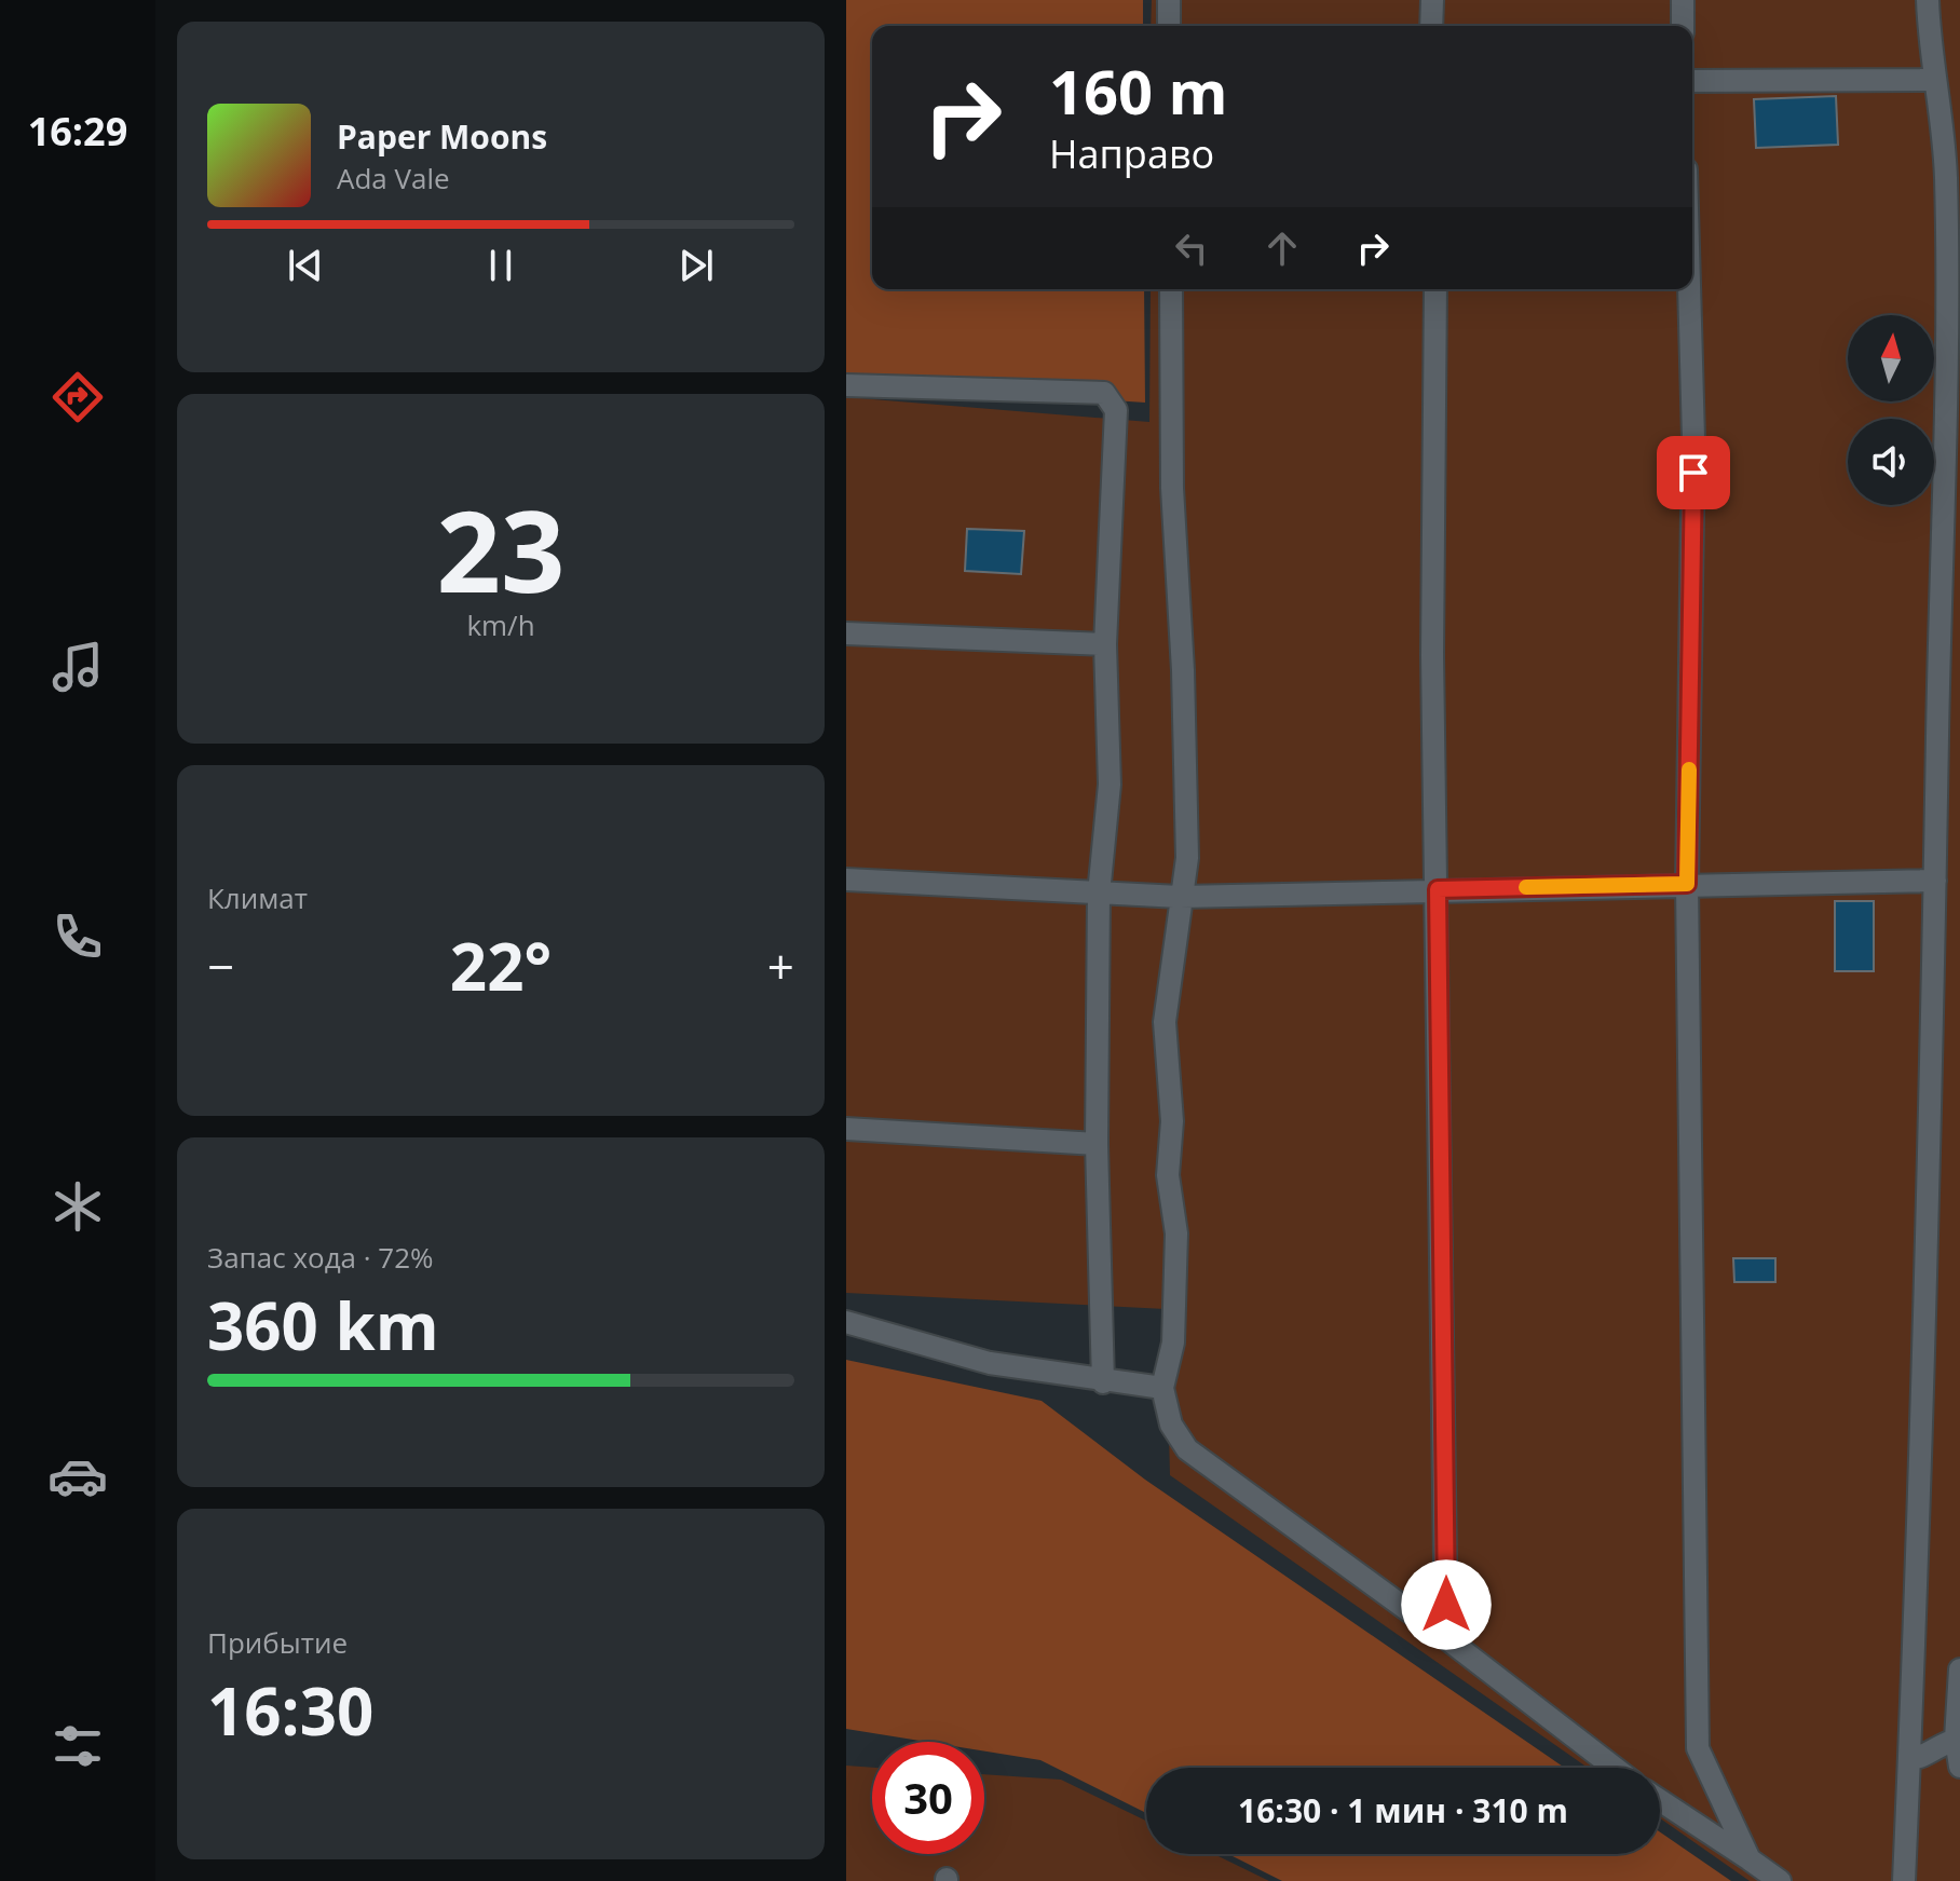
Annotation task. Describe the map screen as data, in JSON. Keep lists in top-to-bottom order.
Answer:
{
  "north": "top",
  "page": {
    "tabs": "16:29",
    "turn": ["160 m", "Направо"],
    "song": ["Paper Moons", "Ada Vale"],
    "tile": [
      ["23", "km/h"],
      "Климат",
      ["Запас хода · 72%", "360 km"],
      ["Прибытие", "16:30"]
    ],
    "heat": ["−", "22°", "+"],
    "limit": "30",
    "trip": "16:30 · 1 мин · 310 m"
  }
}
